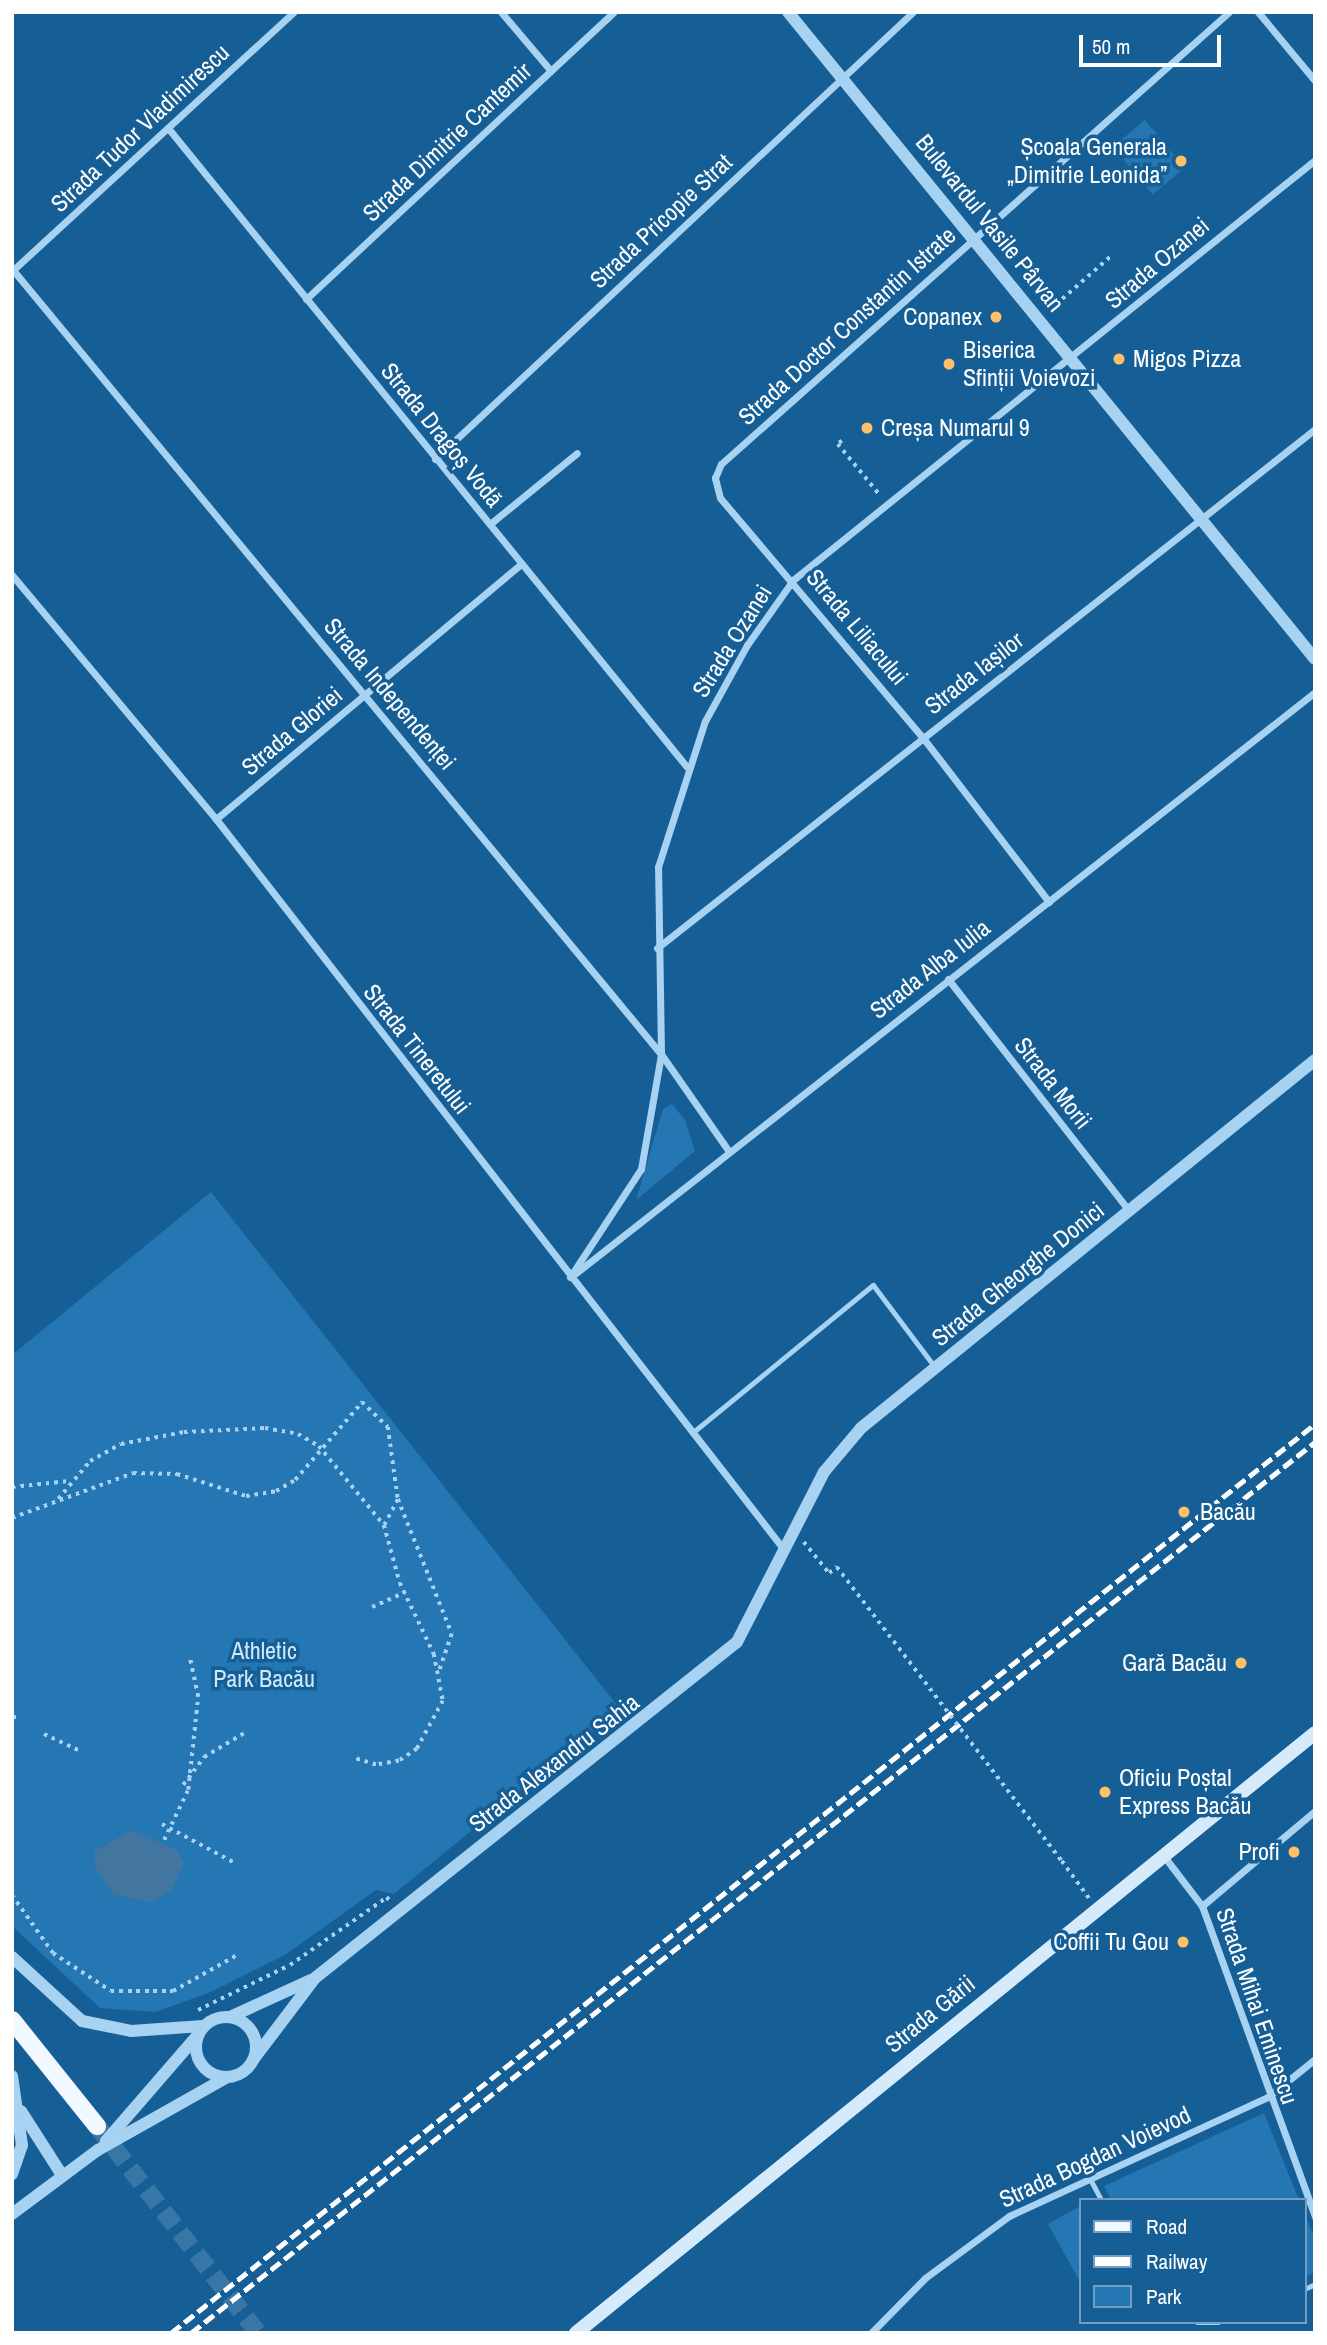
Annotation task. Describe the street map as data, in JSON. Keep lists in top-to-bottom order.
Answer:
{
  "streets": {
    "main road": ["Strada Gării"],
    "street": [
      "Strada Tudor Vladimirescu",
      "Strada Dimitrie Cantemir",
      "Strada Pricopie Strat",
      "Bulevardul Vasile Pârvan",
      "Strada Ozanei",
      "Strada Doctor Constantin Istrate",
      "Strada Dragoș Vodă",
      "Strada Liliacului",
      "Strada Iașilor",
      "Strada Independenței",
      "Strada Gloriei",
      "Strada Alba Iulia",
      "Strada Tineretului",
      "Strada Morii",
      "Strada Gheorghe Donici",
      "Strada Alexandru Sahia",
      "Strada Mihai Eminescu",
      "Strada Bogdan Voievod"
    ]
  },
  "crossings": [
    ["Strada Tudor Vladimirescu", "Strada Dragoș Vodă"],
    ["Strada Tudor Vladimirescu", "Strada Independenței"],
    ["Strada Dimitrie Cantemir", "Strada Dragoș Vodă"],
    ["Strada Pricopie Strat", "Bulevardul Vasile Pârvan"],
    ["Strada Pricopie Strat", "Strada Dragoș Vodă"],
    ["Bulevardul Vasile Pârvan", "Strada Ozanei"],
    ["Bulevardul Vasile Pârvan", "Strada Doctor Constantin Istrate"],
    ["Bulevardul Vasile Pârvan", "Strada Iașilor"],
    ["Strada Ozanei", "Strada Dragoș Vodă"],
    ["Strada Ozanei", "Strada Liliacului"],
    ["Strada Ozanei", "Strada Iașilor"],
    ["Strada Ozanei", "Strada Independenței"],
    ["Strada Ozanei", "Strada Alba Iulia"],
    ["Strada Ozanei", "Strada Tineretului"],
    ["Strada Doctor Constantin Istrate", "Strada Liliacului"],
    ["Strada Dragoș Vodă", "Strada Gloriei"],
    ["Strada Liliacului", "Strada Iașilor"],
    ["Strada Liliacului", "Strada Alba Iulia"],
    ["Strada Independenței", "Strada Gloriei"],
    ["Strada Independenței", "Strada Alba Iulia"],
    ["Strada Gloriei", "Strada Tineretului"],
    ["Strada Alba Iulia", "Strada Tineretului"],
    ["Strada Alba Iulia", "Strada Morii"],
    ["Strada Tineretului", "Strada Gheorghe Donici"],
    ["Strada Tineretului", "Strada Alexandru Sahia"],
    ["Strada Morii", "Strada Gheorghe Donici"],
    ["Strada Gheorghe Donici", "Strada Alexandru Sahia"],
    ["Strada Mihai Eminescu", "Strada Gării"],
    ["Strada Mihai Eminescu", "Strada Bogdan Voievod"]
  ],
  "parks": ["Athletic Park Bacău"],
  "places": [
    "Școala Generala „Dimitrie Leonida”",
    "Copanex",
    "Migos Pizza",
    "Biserica Sfinții Voievozi",
    "Creșa Numarul 9",
    "Bacău",
    "Gară Bacău",
    "Oficiu Poștal Express Bacău",
    "Profi",
    "Coffii Tu Gou"
  ],
  "legend": ["Road", "Railway", "Park"],
  "scale_bar": "50 m"
}
